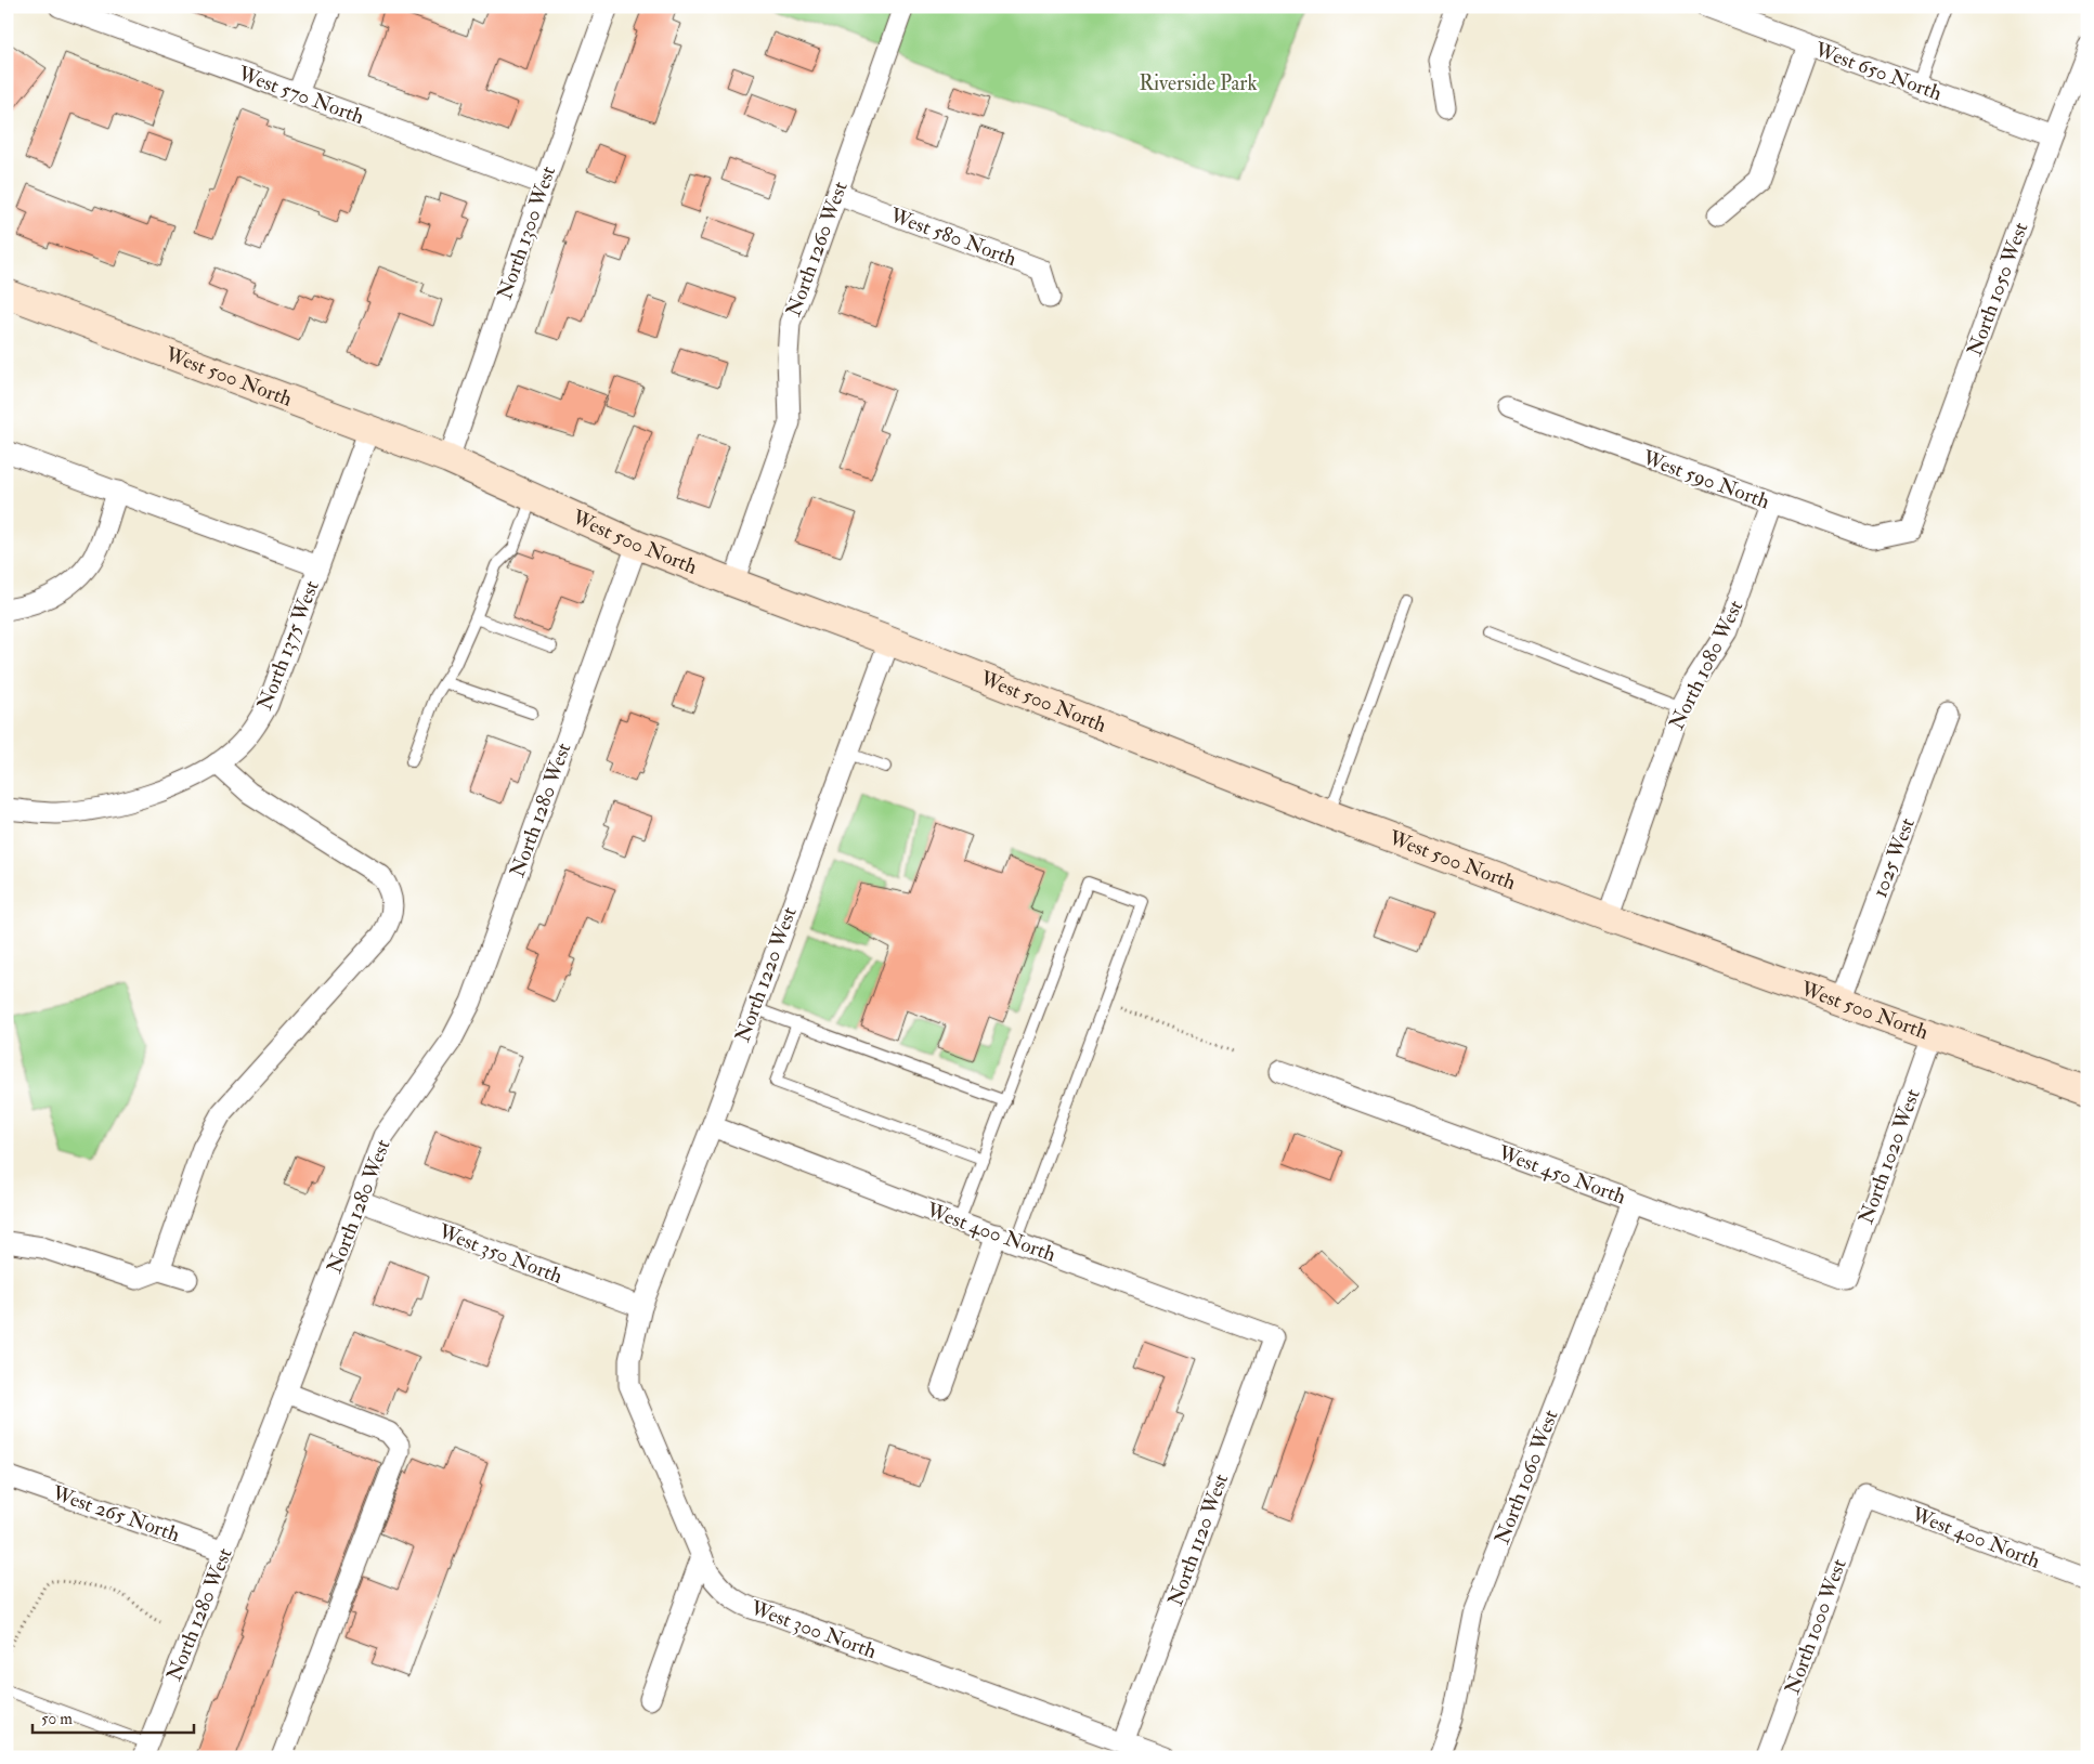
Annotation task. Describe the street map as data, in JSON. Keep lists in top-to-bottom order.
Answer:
{
  "streets": {
    "street": [
      "West 650 North",
      "West 570 North",
      "North 1300 West",
      "West 580 North",
      "North 1260 West",
      "North 1050 West",
      "West 500 North",
      "West 590 North",
      "North 1375 West",
      "North 1080 West",
      "North 1280 West",
      "1025 West",
      "North 1220 West",
      "North 1020 West",
      "West 450 North",
      "West 400 North",
      "West 350 North",
      "North 1060 West",
      "West 265 North",
      "North 1120 West",
      "North 1000 West",
      "West 300 North"
    ]
  },
  "crossings": [
    ["West 650 North", "North 1050 West"],
    ["West 570 North", "North 1300 West"],
    ["North 1300 West", "West 500 North"],
    ["West 580 North", "North 1260 West"],
    ["North 1260 West", "West 500 North"],
    ["North 1050 West", "West 590 North"],
    ["West 500 North", "North 1375 West"],
    ["West 500 North", "North 1080 West"],
    ["West 500 North", "North 1280 West"],
    ["West 500 North", "1025 West"],
    ["West 500 North", "North 1220 West"],
    ["West 500 North", "North 1020 West"],
    ["West 590 North", "North 1080 West"],
    ["North 1280 West", "West 350 North"],
    ["North 1280 West", "West 265 North"],
    ["North 1220 West", "West 400 North"],
    ["North 1220 West", "West 350 North"],
    ["North 1220 West", "West 300 North"],
    ["North 1020 West", "West 450 North"],
    ["West 450 North", "North 1060 West"],
    ["West 400 North", "North 1120 West"],
    ["West 400 North", "North 1000 West"],
    ["West 350 North", "West 300 North"],
    ["North 1120 West", "West 300 North"]
  ],
  "parks": ["Riverside Park"],
  "scale_bar": "50 m"
}
